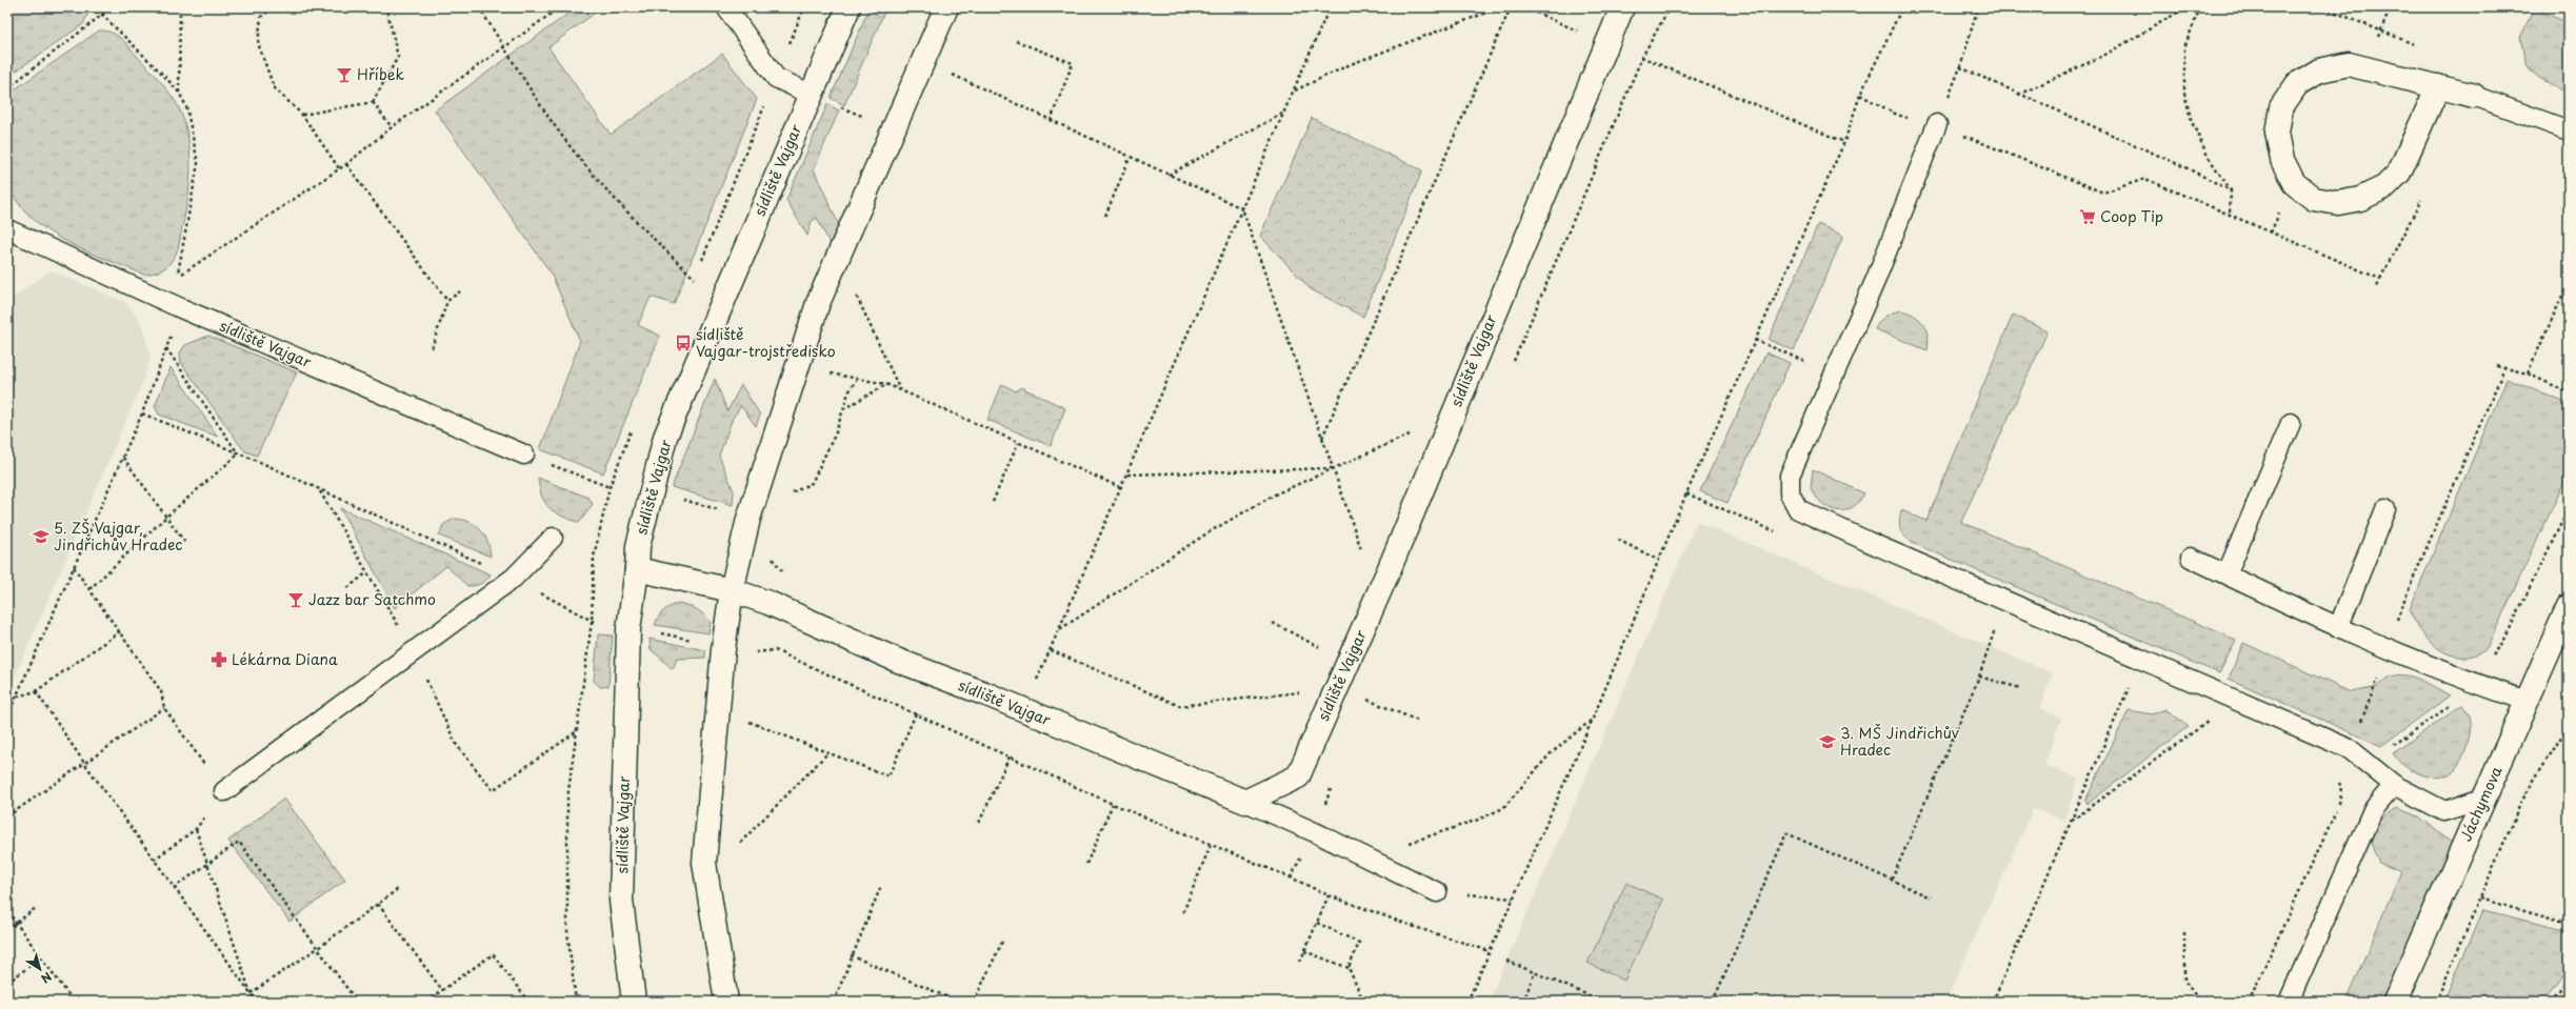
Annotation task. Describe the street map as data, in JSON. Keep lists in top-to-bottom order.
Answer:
{
  "streets": {
    "street": ["sídliště Vajgar", "Jáchymova"]
  },
  "places": {
    "bar": ["Hříbek", "Jazz bar Satchmo"],
    "supermarket": ["Coop Tip"],
    "bus stop": ["sídliště Vajgar-trojstředisko"],
    "school or university": ["5. ZŠ Vajgar, Jindřichův Hradec", "3. MŠ Jindřichův Hradec"],
    "pharmacy": ["Lékárna Diana"]
  },
  "north": "bottom right"
}
